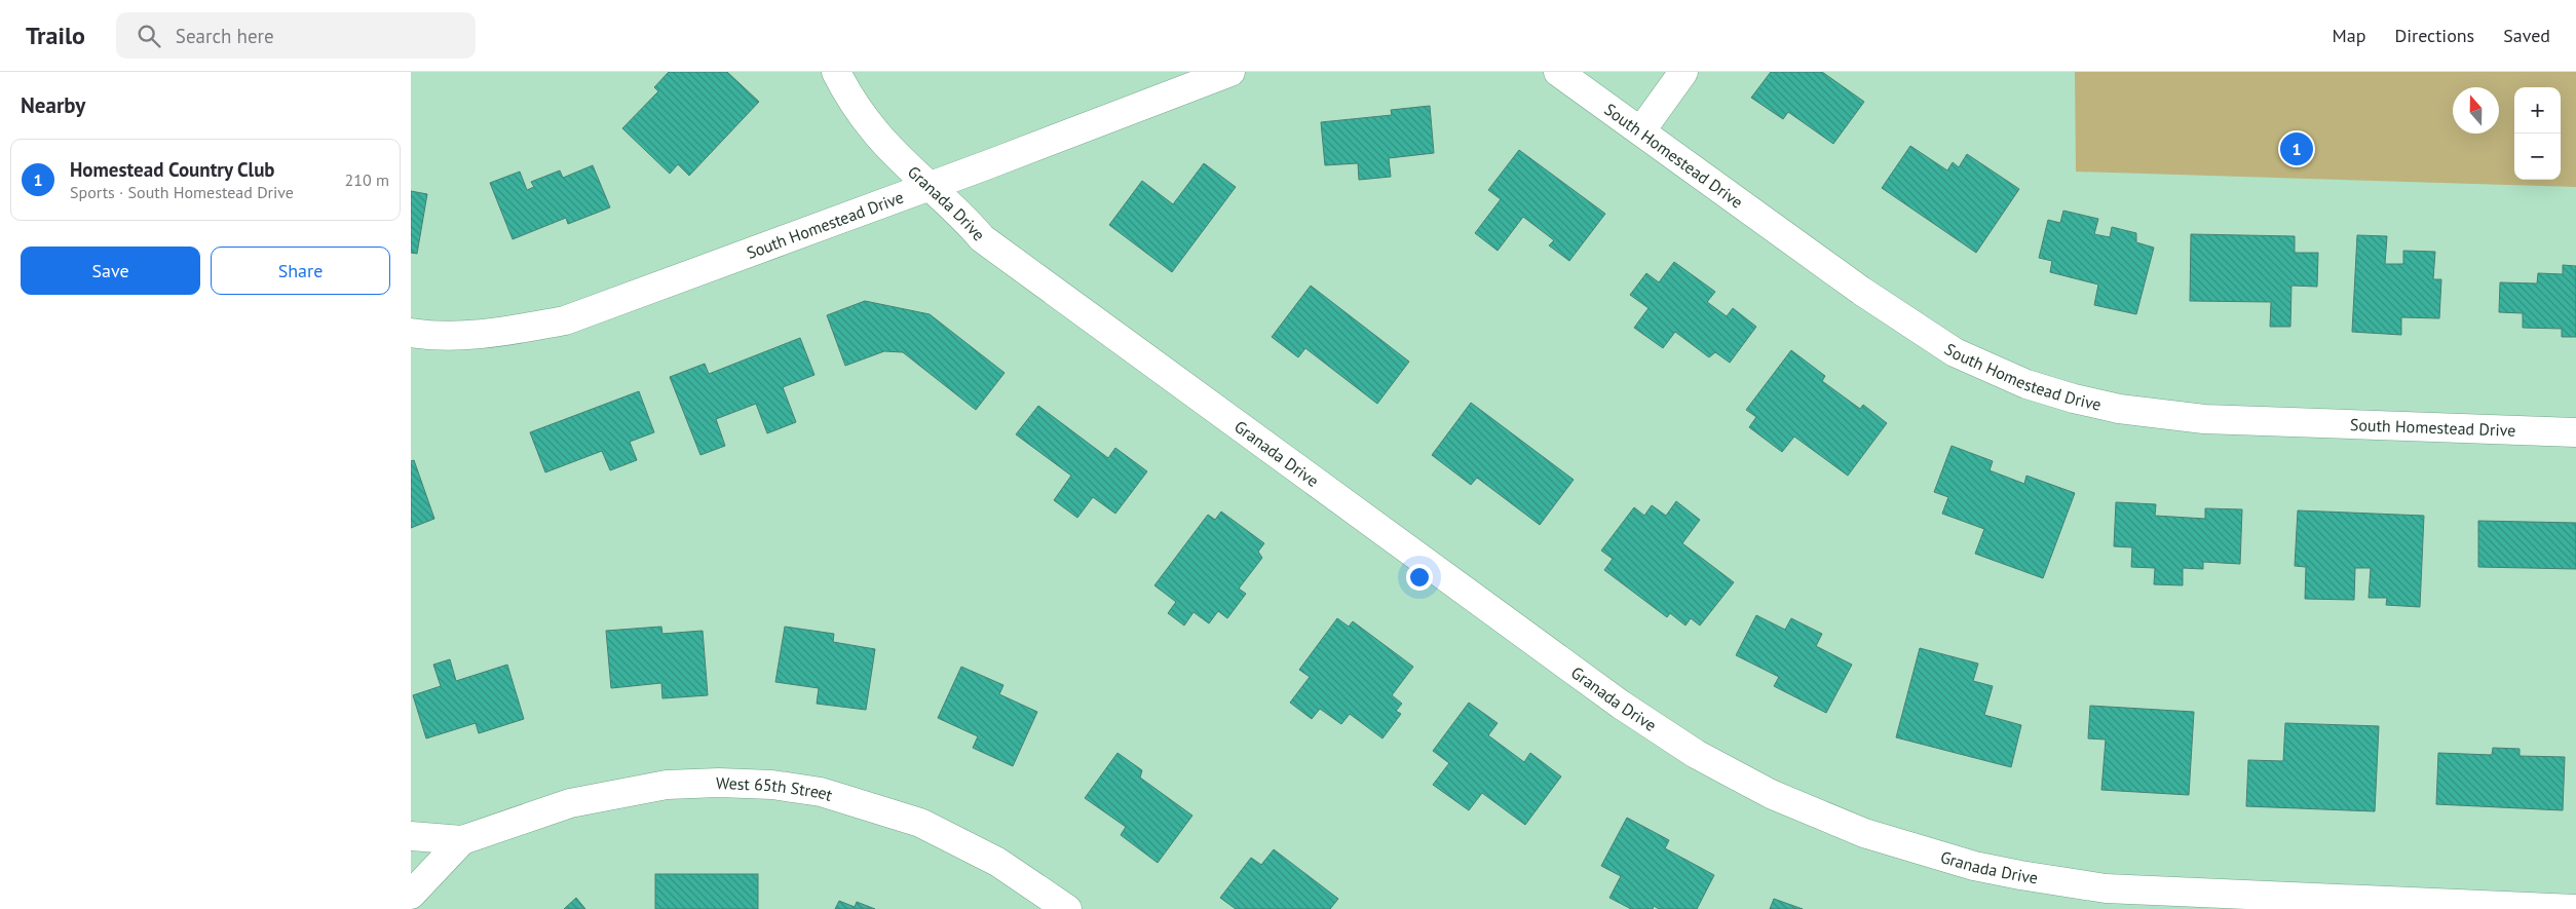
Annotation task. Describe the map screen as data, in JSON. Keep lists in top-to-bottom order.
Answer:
{
  "streets": {
    "street": ["South Homestead Drive", "Granada Drive", "West 65th Street"]
  },
  "crossings": [
    ["South Homestead Drive", "Granada Drive"]
  ],
  "north": "top",
  "page": {
    "header": "Trailo",
    "search": "Search here",
    "nav": ["Map", "Directions", "Saved"],
    "heading": "Nearby",
    "map_buttons": ["+", "−"],
    "pins": "1",
    "list": [
      {
        "mark": "1",
        "name": "Homestead Country Club",
        "note": "Sports · South Homestead Drive",
        "value": "210 m"
      }
    ],
    "buttons": ["Save", "Share"]
  }
}
